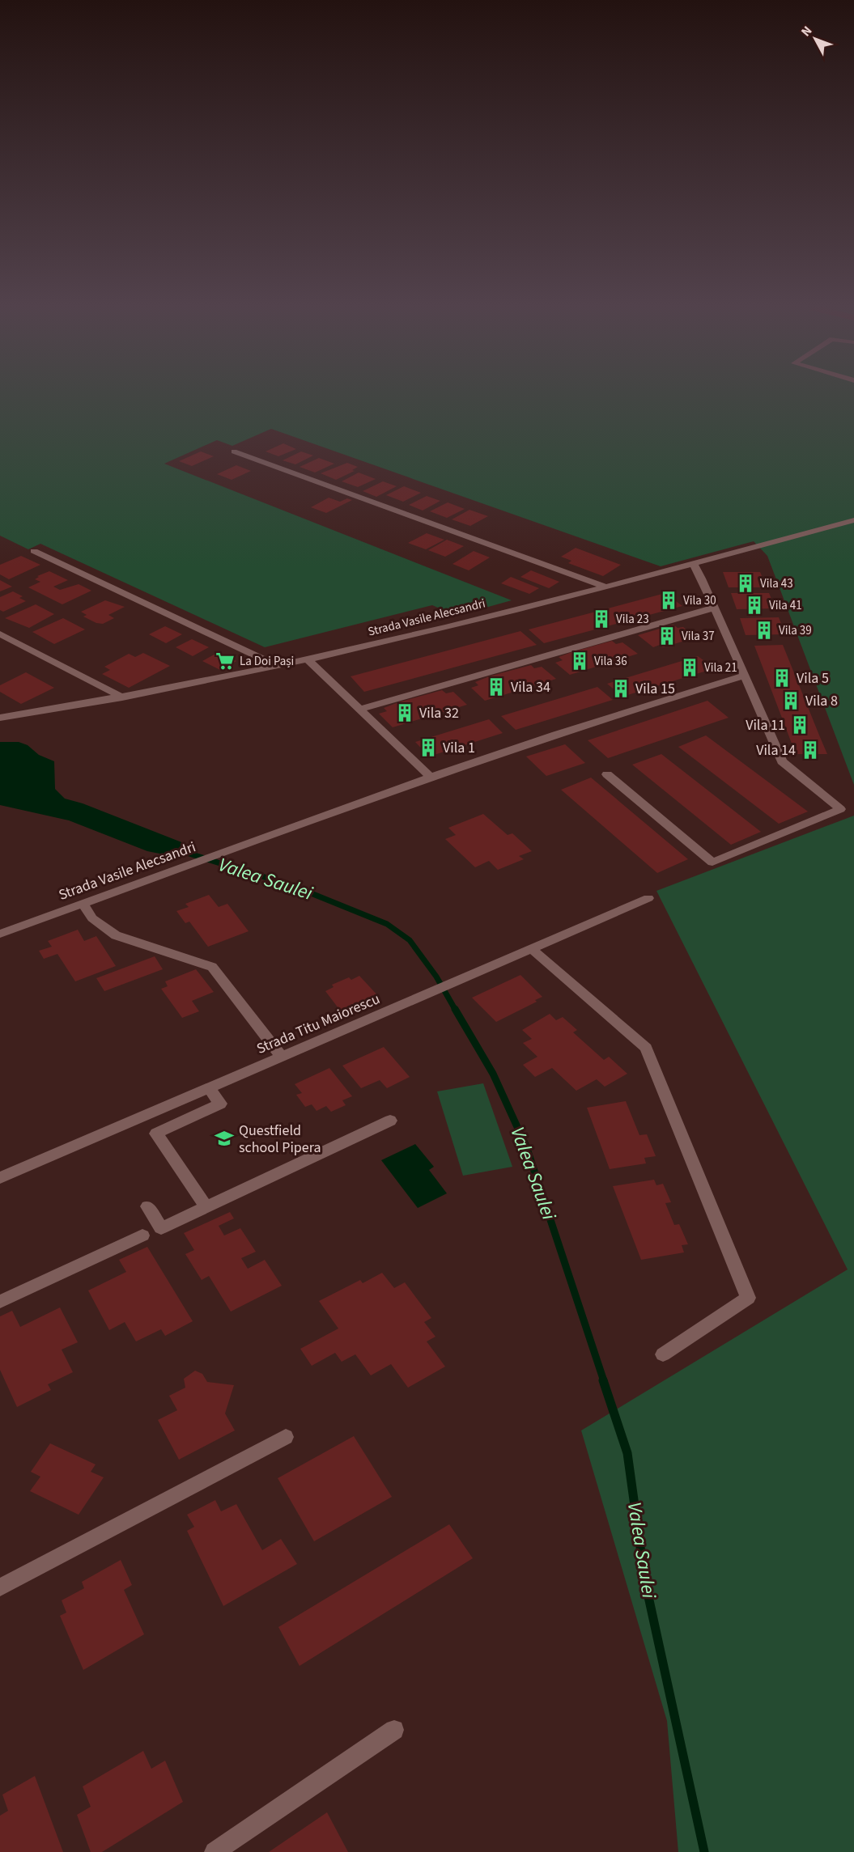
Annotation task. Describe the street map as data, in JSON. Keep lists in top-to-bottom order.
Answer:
{
  "streets": {
    "street": ["Strada Vasile Alecsandri", "Strada Titu Maiorescu"]
  },
  "water": ["Valea Saulei"],
  "places": {
    "building": [
      "Vila 43",
      "Vila 30",
      "Vila 41",
      "Vila 23",
      "Vila 39",
      "Vila 37",
      "Vila 36",
      "Vila 21",
      "Vila 5",
      "Vila 34",
      "Vila 15",
      "Vila 8",
      "Vila 32",
      "Vila 11",
      "Vila 1",
      "Vila 14"
    ],
    "supermarket": ["La Doi Pași"],
    "school or university": ["Questfield school Pipera"]
  },
  "north": "top left"
}
